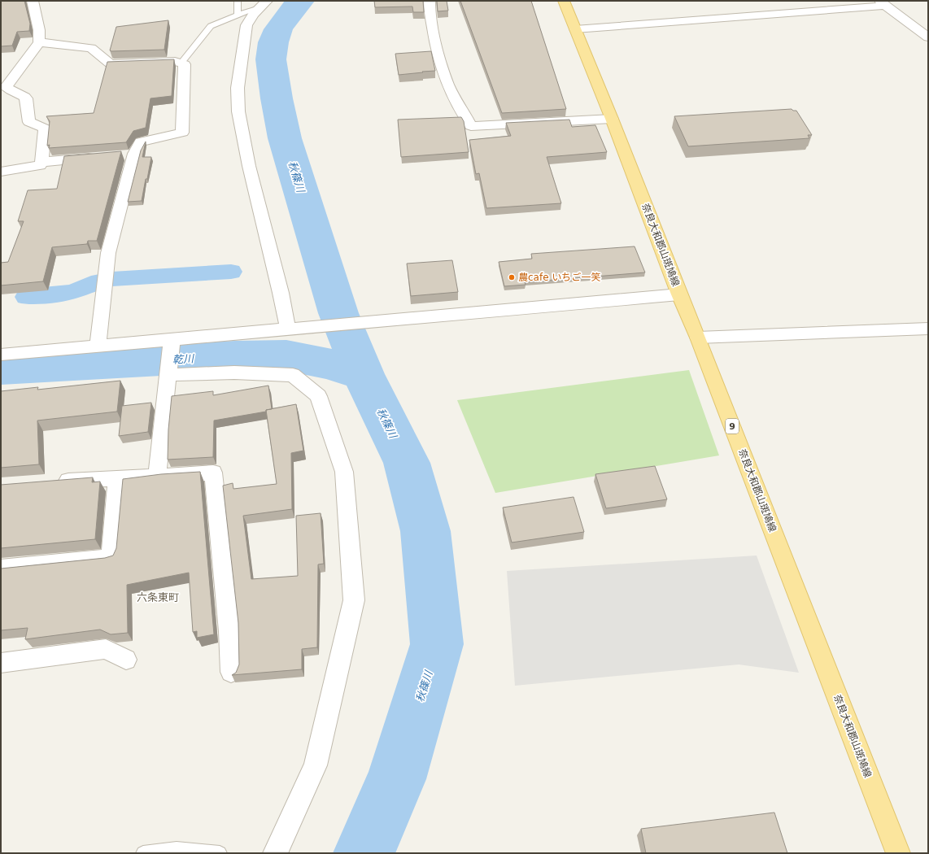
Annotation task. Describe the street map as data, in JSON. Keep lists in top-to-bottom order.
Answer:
{
  "streets": {
    "main road": ["奈良大和郡山斑鳩線", "9"]
  },
  "districts": ["六条東町"],
  "water": ["秋篠川", "乾川"],
  "places": ["農cafe いちご一笑"]
}
